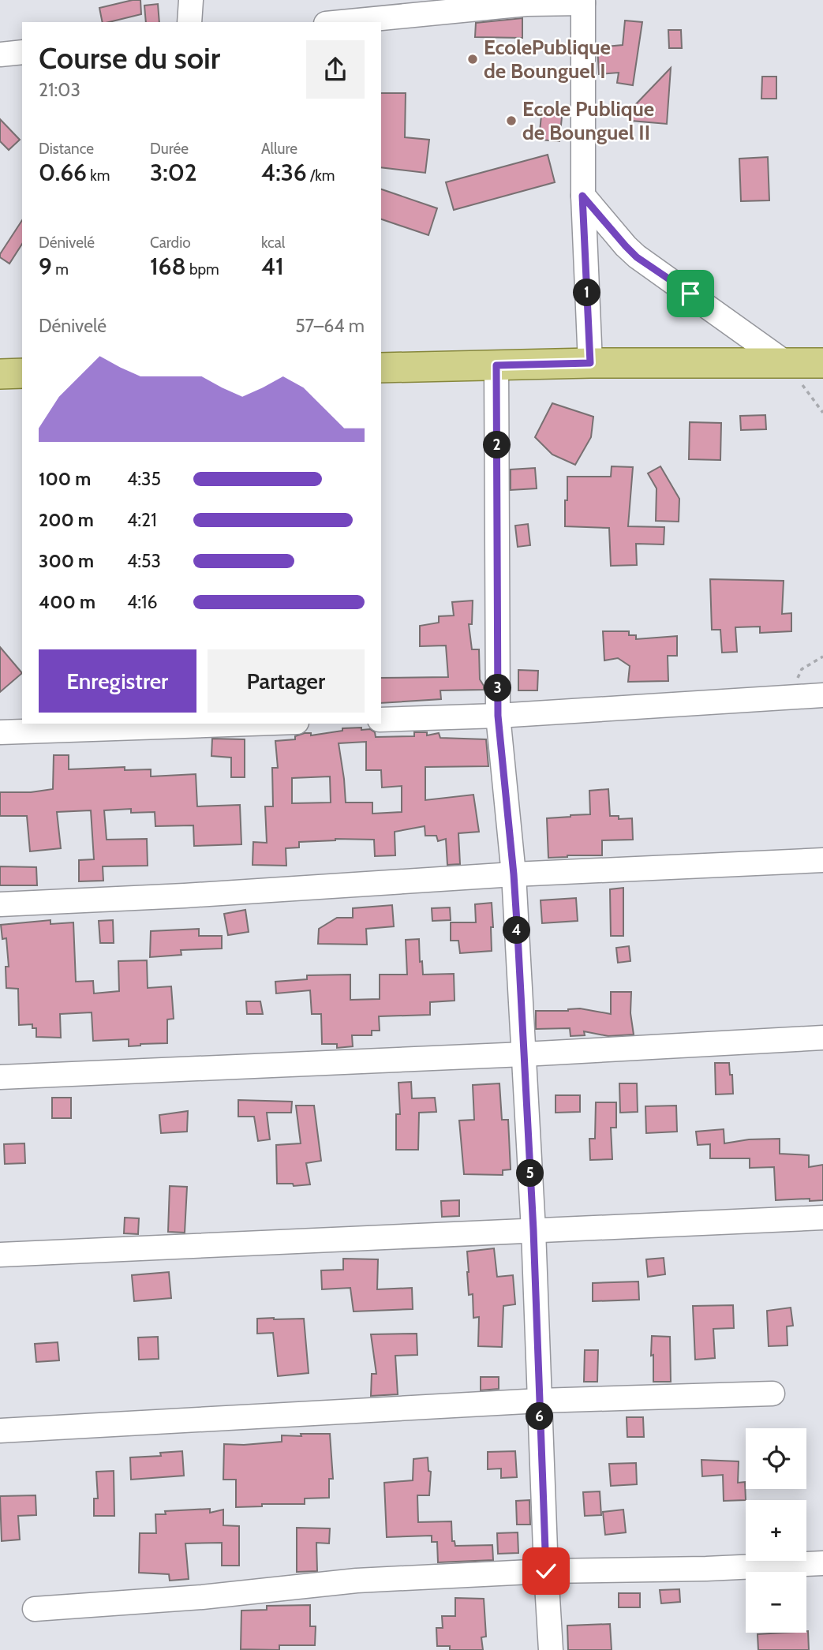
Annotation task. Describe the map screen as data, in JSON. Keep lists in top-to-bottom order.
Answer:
{
  "places": ["EcolePublique de Bounguel I", "Ecole Publique de Bounguel II"],
  "page": {
    "heading": ["Course du soir", "21:03"],
    "stats": [
      ["Distance", "0.66 km"],
      ["Durée", "3:02"],
      ["Allure", "4:36 /km"],
      ["Dénivelé", "9 m"],
      ["Cardio", "168 bpm"],
      ["kcal", "41"]
    ],
    "pins": [
      "1",
      "2",
      "3",
      "4",
      "5",
      "6"
    ],
    "chart": ["Dénivelé", "57–64 m"],
    "list": [
      {
        "name": "100 m",
        "note": "4:35"
      },
      {
        "name": "200 m",
        "note": "4:21"
      },
      {
        "name": "300 m",
        "note": "4:53"
      },
      {
        "name": "400 m",
        "note": "4:16"
      }
    ],
    "buttons": ["Enregistrer", "Partager"],
    "map_buttons": ["+", "−"]
  }
}
